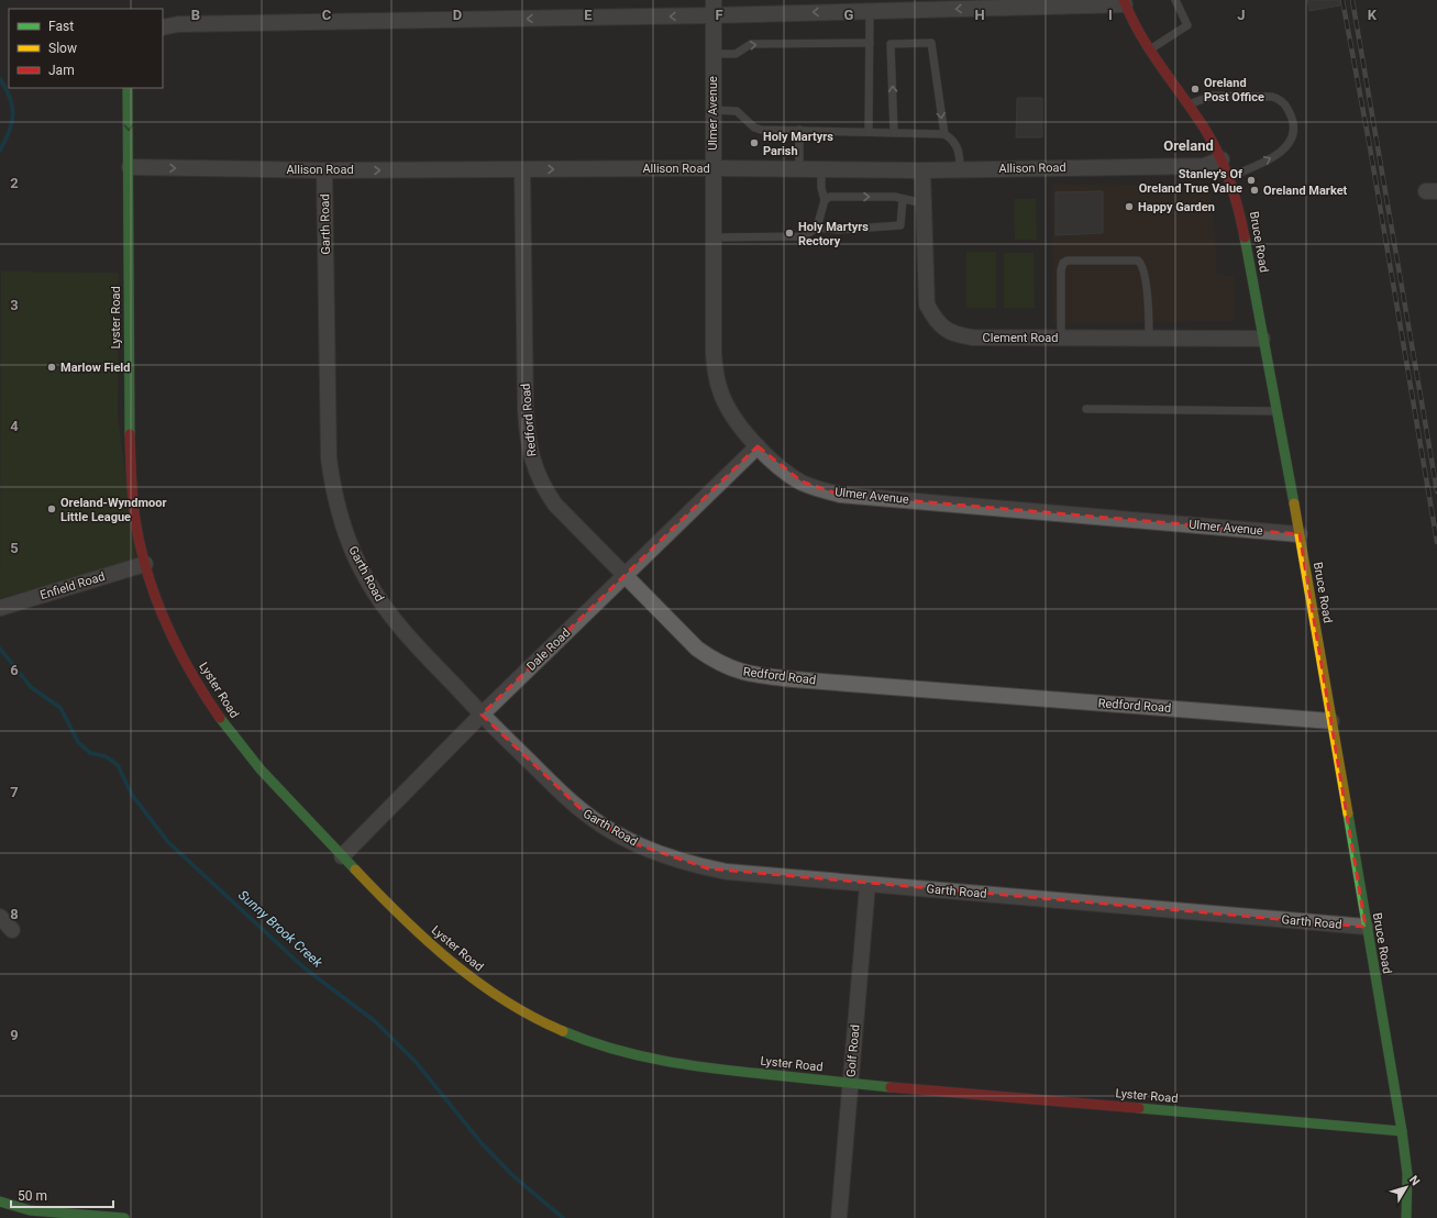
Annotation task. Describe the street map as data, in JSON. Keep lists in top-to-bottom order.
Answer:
{
  "streets": {
    "street": [
      "Ulmer Avenue",
      "Allison Road",
      "Garth Road",
      "Bruce Road",
      "Lyster Road",
      "Clement Road",
      "Redford Road",
      "Enfield Road",
      "Dale Road",
      "Golf Road"
    ]
  },
  "crossings": [
    ["Ulmer Avenue", "Allison Road"],
    ["Ulmer Avenue", "Bruce Road"],
    ["Ulmer Avenue", "Dale Road"],
    ["Allison Road", "Garth Road"],
    ["Allison Road", "Bruce Road"],
    ["Allison Road", "Lyster Road"],
    ["Allison Road", "Clement Road"],
    ["Allison Road", "Redford Road"],
    ["Garth Road", "Bruce Road"],
    ["Garth Road", "Dale Road"],
    ["Garth Road", "Golf Road"],
    ["Bruce Road", "Lyster Road"],
    ["Bruce Road", "Clement Road"],
    ["Bruce Road", "Redford Road"],
    ["Lyster Road", "Enfield Road"],
    ["Lyster Road", "Dale Road"],
    ["Lyster Road", "Golf Road"],
    ["Redford Road", "Dale Road"]
  ],
  "one_way": ["Allison Road"],
  "districts": ["Oreland"],
  "water": ["Sunny Brook Creek"],
  "places": [
    "Oreland Post Office",
    "Holy Martyrs Parish",
    "Stanley's Of Oreland True Value",
    "Oreland Market",
    "Happy Garden",
    "Holy Martyrs Rectory",
    "Marlow Field",
    "Oreland-Wyndmoor Little League"
  ],
  "legend": ["Fast", "Slow", "Jam"],
  "scale_bar": "50 m",
  "north": "top right",
  "grid": {
    "columns": [
      "B",
      "C",
      "D",
      "E",
      "F",
      "G",
      "H",
      "I",
      "J",
      "K"
    ],
    "rows": [
      "2",
      "3",
      "4",
      "5",
      "6",
      "7",
      "8",
      "9"
    ]
  }
}
